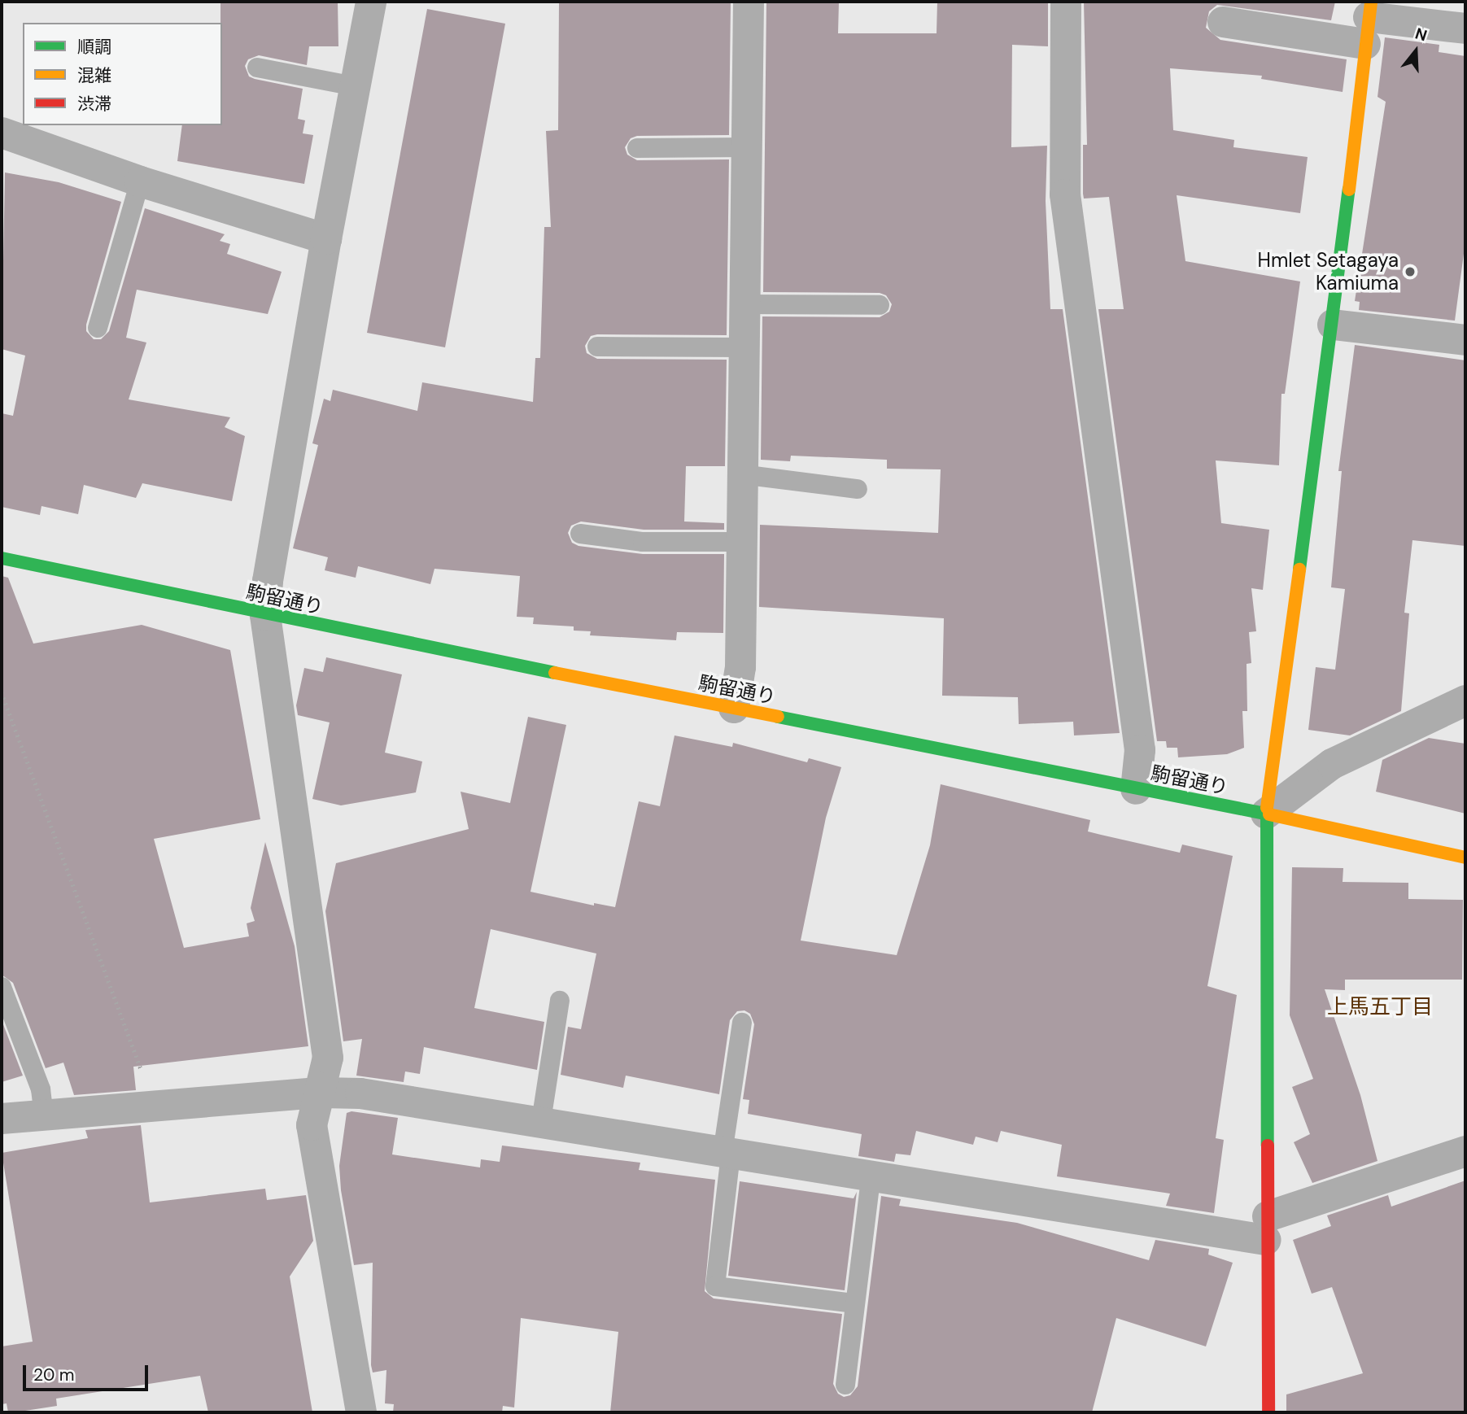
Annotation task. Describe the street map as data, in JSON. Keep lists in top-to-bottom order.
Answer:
{
  "streets": {
    "street": ["駒留通り"]
  },
  "districts": ["上馬五丁目"],
  "places": ["Hmlet Setagaya Kamiuma"],
  "legend": ["順調", "混雑", "渋滞"],
  "scale_bar": "20 m",
  "north": "top"
}
